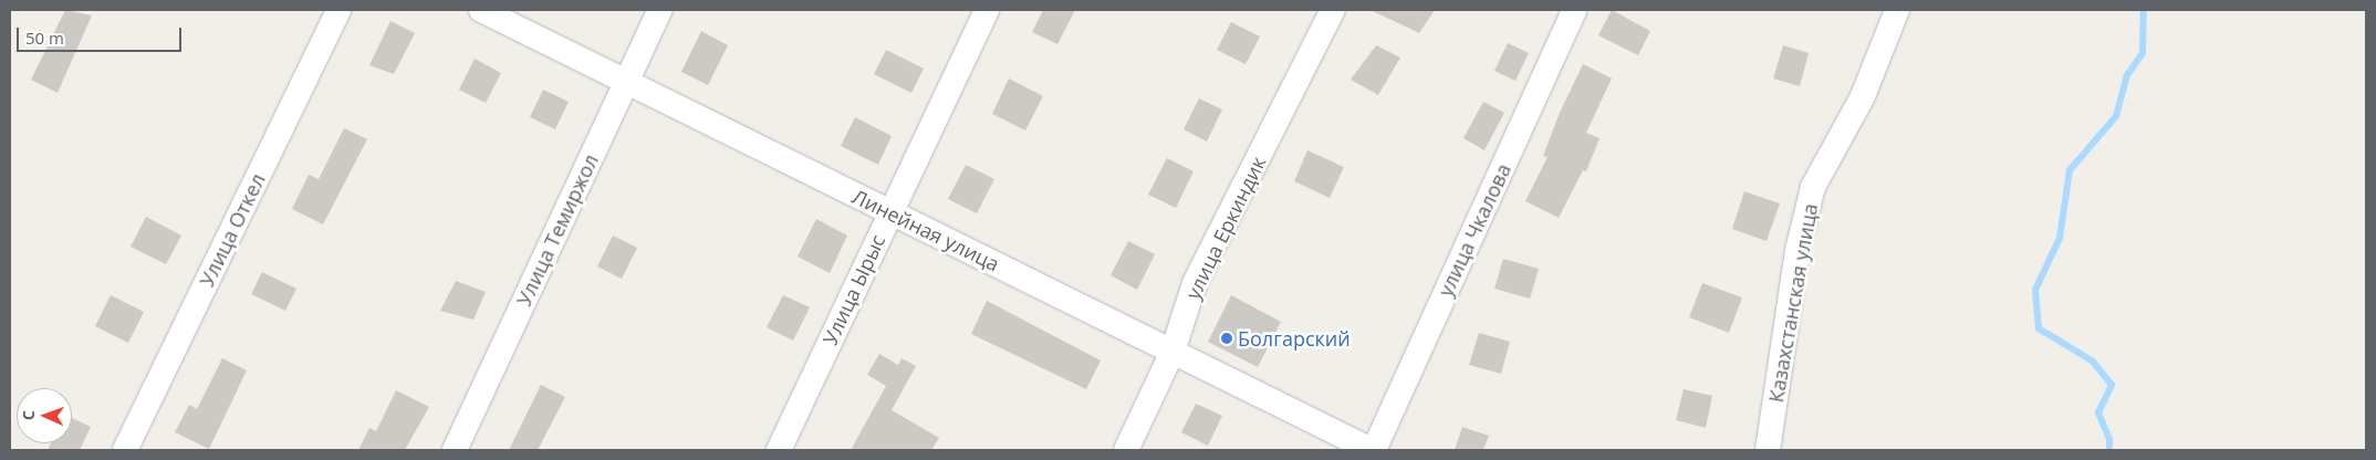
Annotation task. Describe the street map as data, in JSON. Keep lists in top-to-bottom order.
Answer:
{
  "streets": {
    "street": [
      "улица Еркиндик",
      "Улица Откел",
      "Улица Темиржол",
      "Линейная улица",
      "улица Чкалова",
      "Улица Ырыс",
      "Казахстанская улица"
    ]
  },
  "crossings": [
    ["улица Еркиндик", "Линейная улица"],
    ["Улица Темиржол", "Линейная улица"],
    ["Линейная улица", "улица Чкалова"],
    ["Линейная улица", "Улица Ырыс"]
  ],
  "places": ["Болгарский"],
  "scale_bar": "50 m",
  "north": "left"
}
